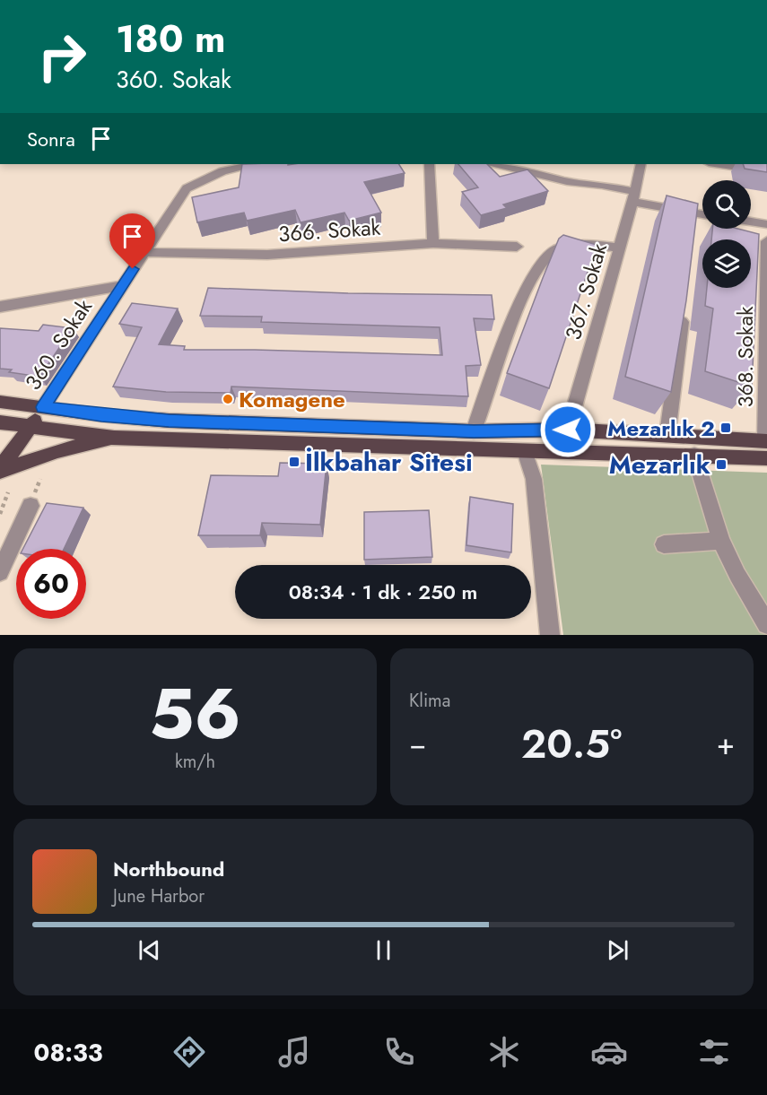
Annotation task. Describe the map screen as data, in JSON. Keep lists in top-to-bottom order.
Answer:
{
  "streets": {
    "main road": ["360. Sokak"],
    "street": ["366. Sokak", "367. Sokak", "368. Sokak"]
  },
  "crossings": [
    ["366. Sokak", "360. Sokak"]
  ],
  "places": {
    "other": ["Komagene"],
    "transit": ["Mezarlık 2", "İlkbahar Sitesi", "Mezarlık"]
  },
  "page": {
    "turn": ["180 m", "360. Sokak"],
    "then": "Sonra",
    "limit": "60",
    "trip": "08:34 · 1 dk · 250 m",
    "tile": [
      ["56", "km/h"],
      "Klima"
    ],
    "heat": ["−", "20.5°", "+"],
    "song": ["Northbound", "June Harbor"],
    "tabs": "08:33"
  }
}
